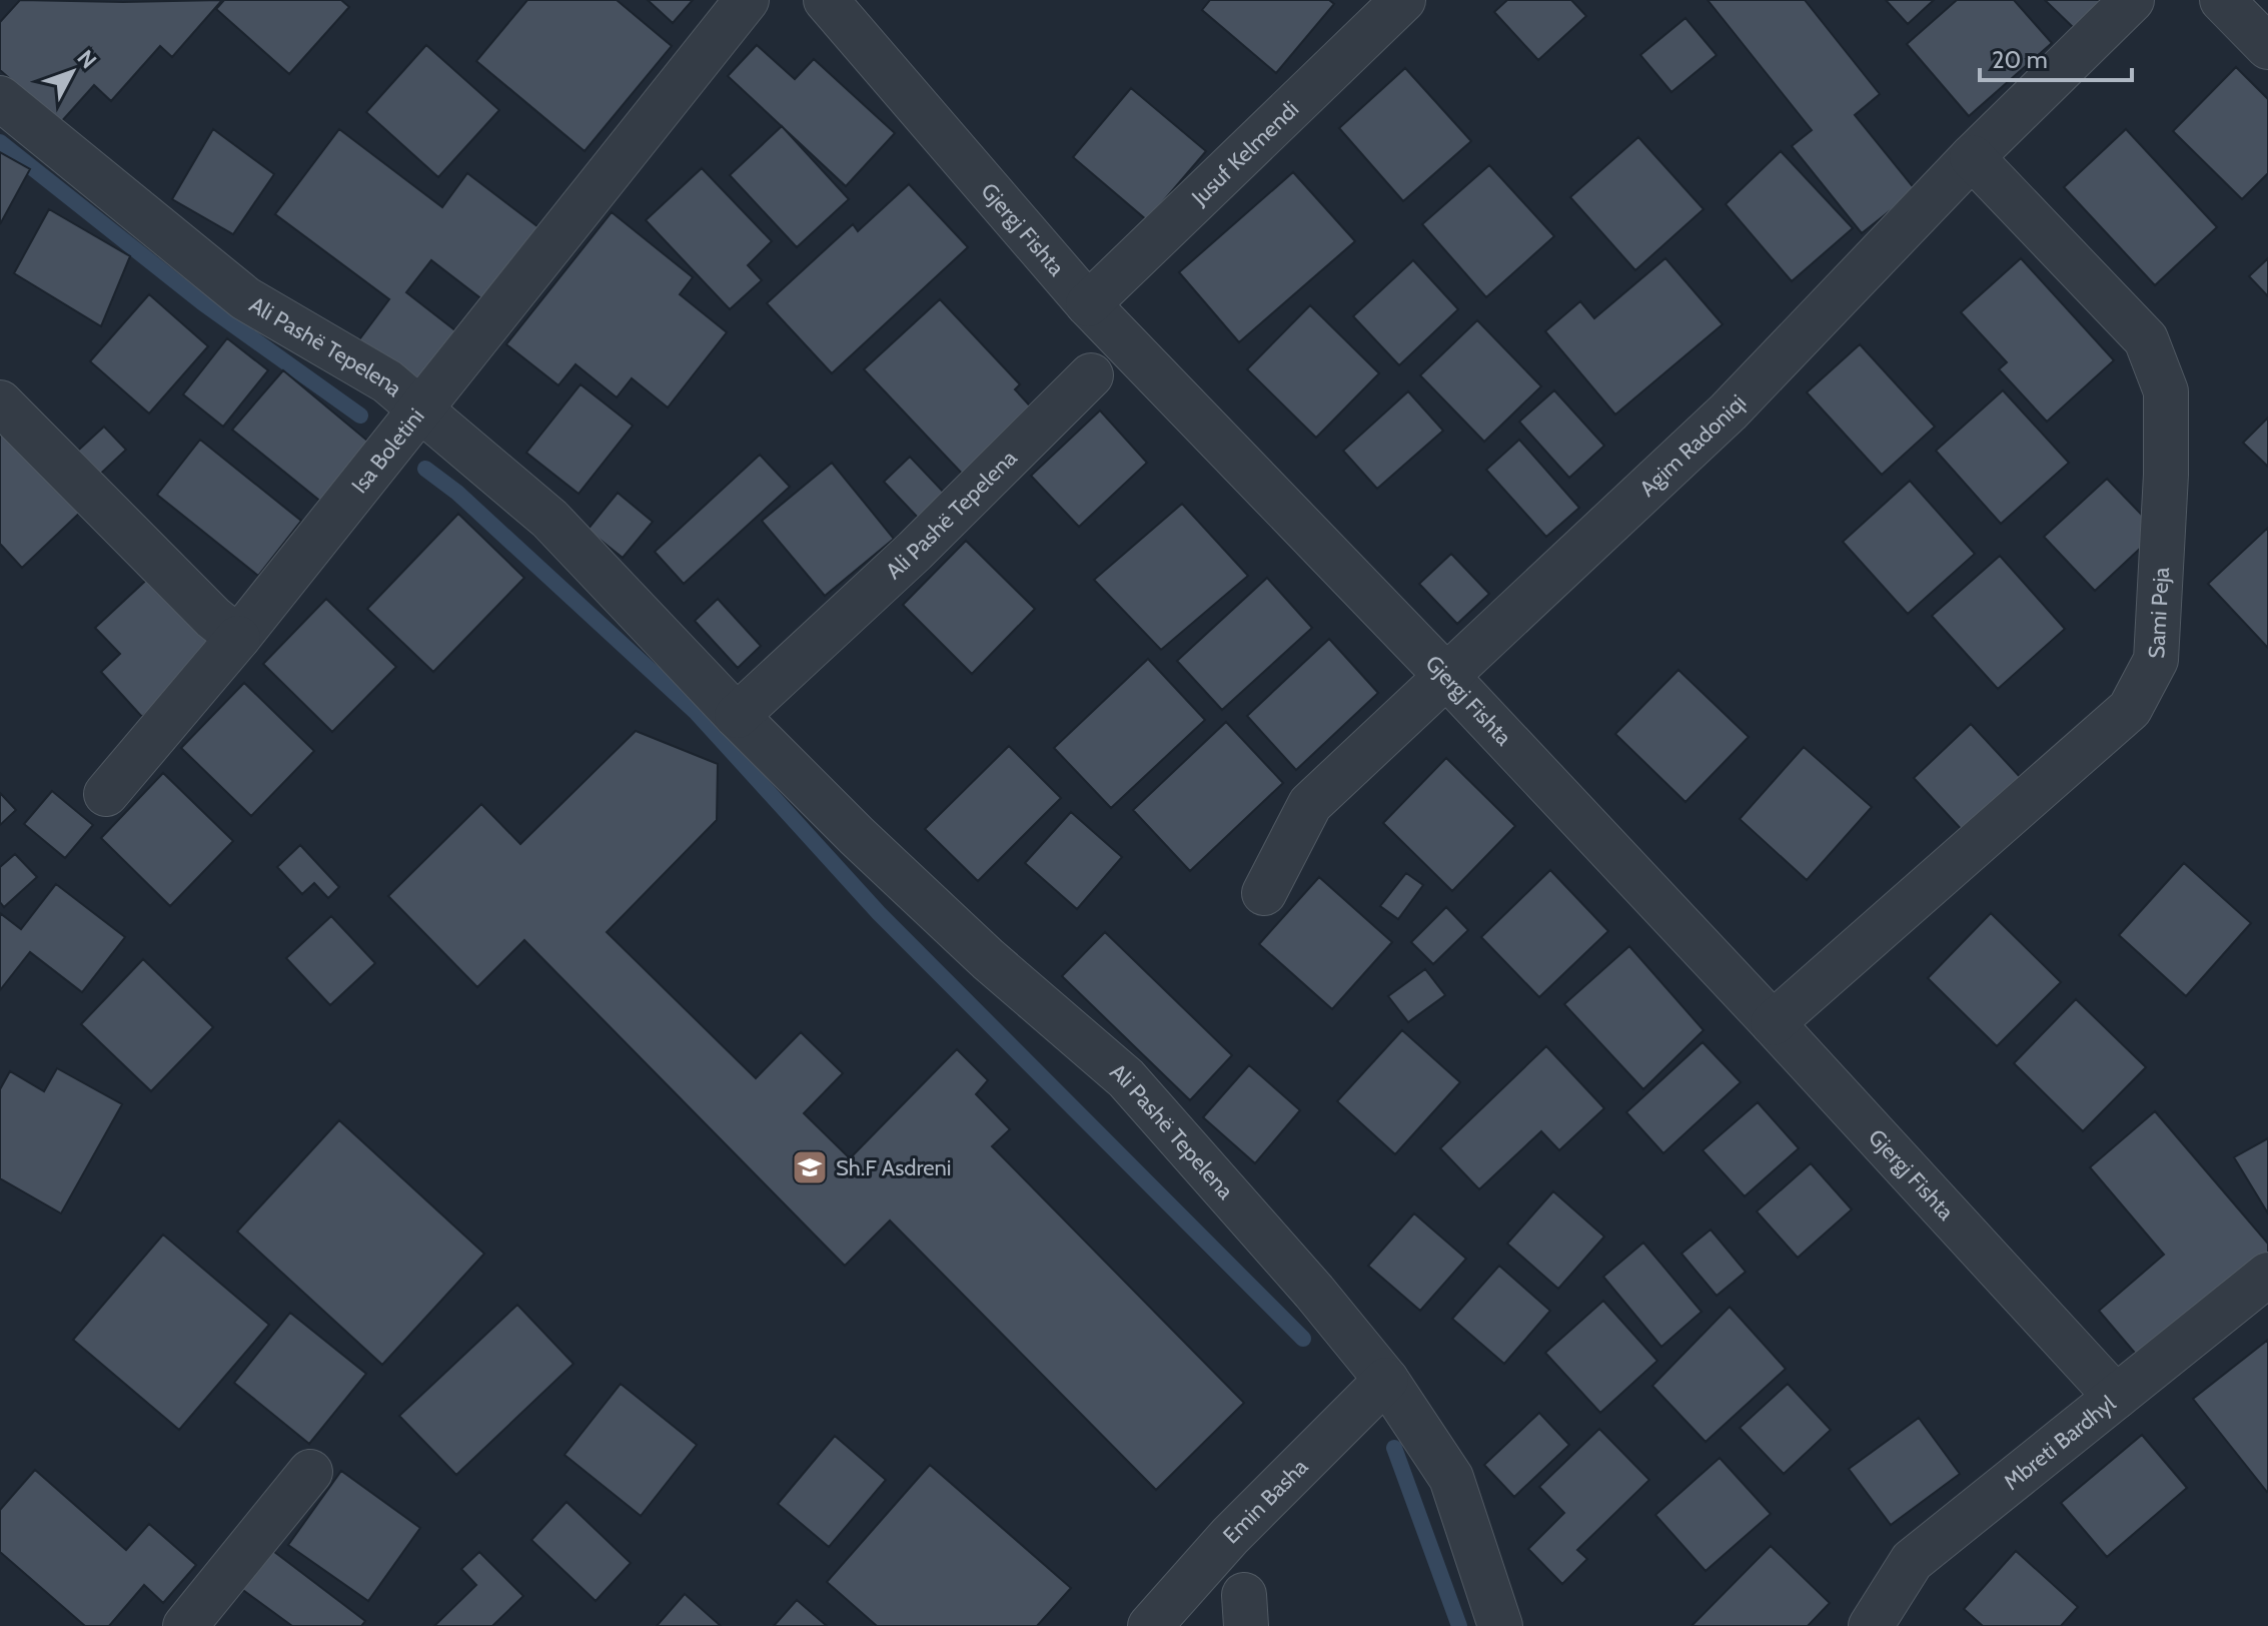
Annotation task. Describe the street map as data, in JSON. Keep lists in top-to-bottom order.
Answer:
{
  "streets": {
    "street": [
      "Jusuf Kelmendi",
      "Gjergj Fishta",
      "Ali Pashë Tepelena",
      "Agim Radoniqi",
      "Isa Boletini",
      "Sami Peja",
      "Mbreti Bardhyl",
      "Emin Basha"
    ]
  },
  "crossings": [
    ["Jusuf Kelmendi", "Gjergj Fishta"],
    ["Gjergj Fishta", "Agim Radoniqi"],
    ["Gjergj Fishta", "Sami Peja"],
    ["Gjergj Fishta", "Mbreti Bardhyl"],
    ["Ali Pashë Tepelena", "Isa Boletini"],
    ["Ali Pashë Tepelena", "Emin Basha"],
    ["Agim Radoniqi", "Sami Peja"]
  ],
  "places": {
    "school or university": ["Sh.F Asdreni"]
  },
  "scale_bar": "20 m",
  "north": "top right"
}
